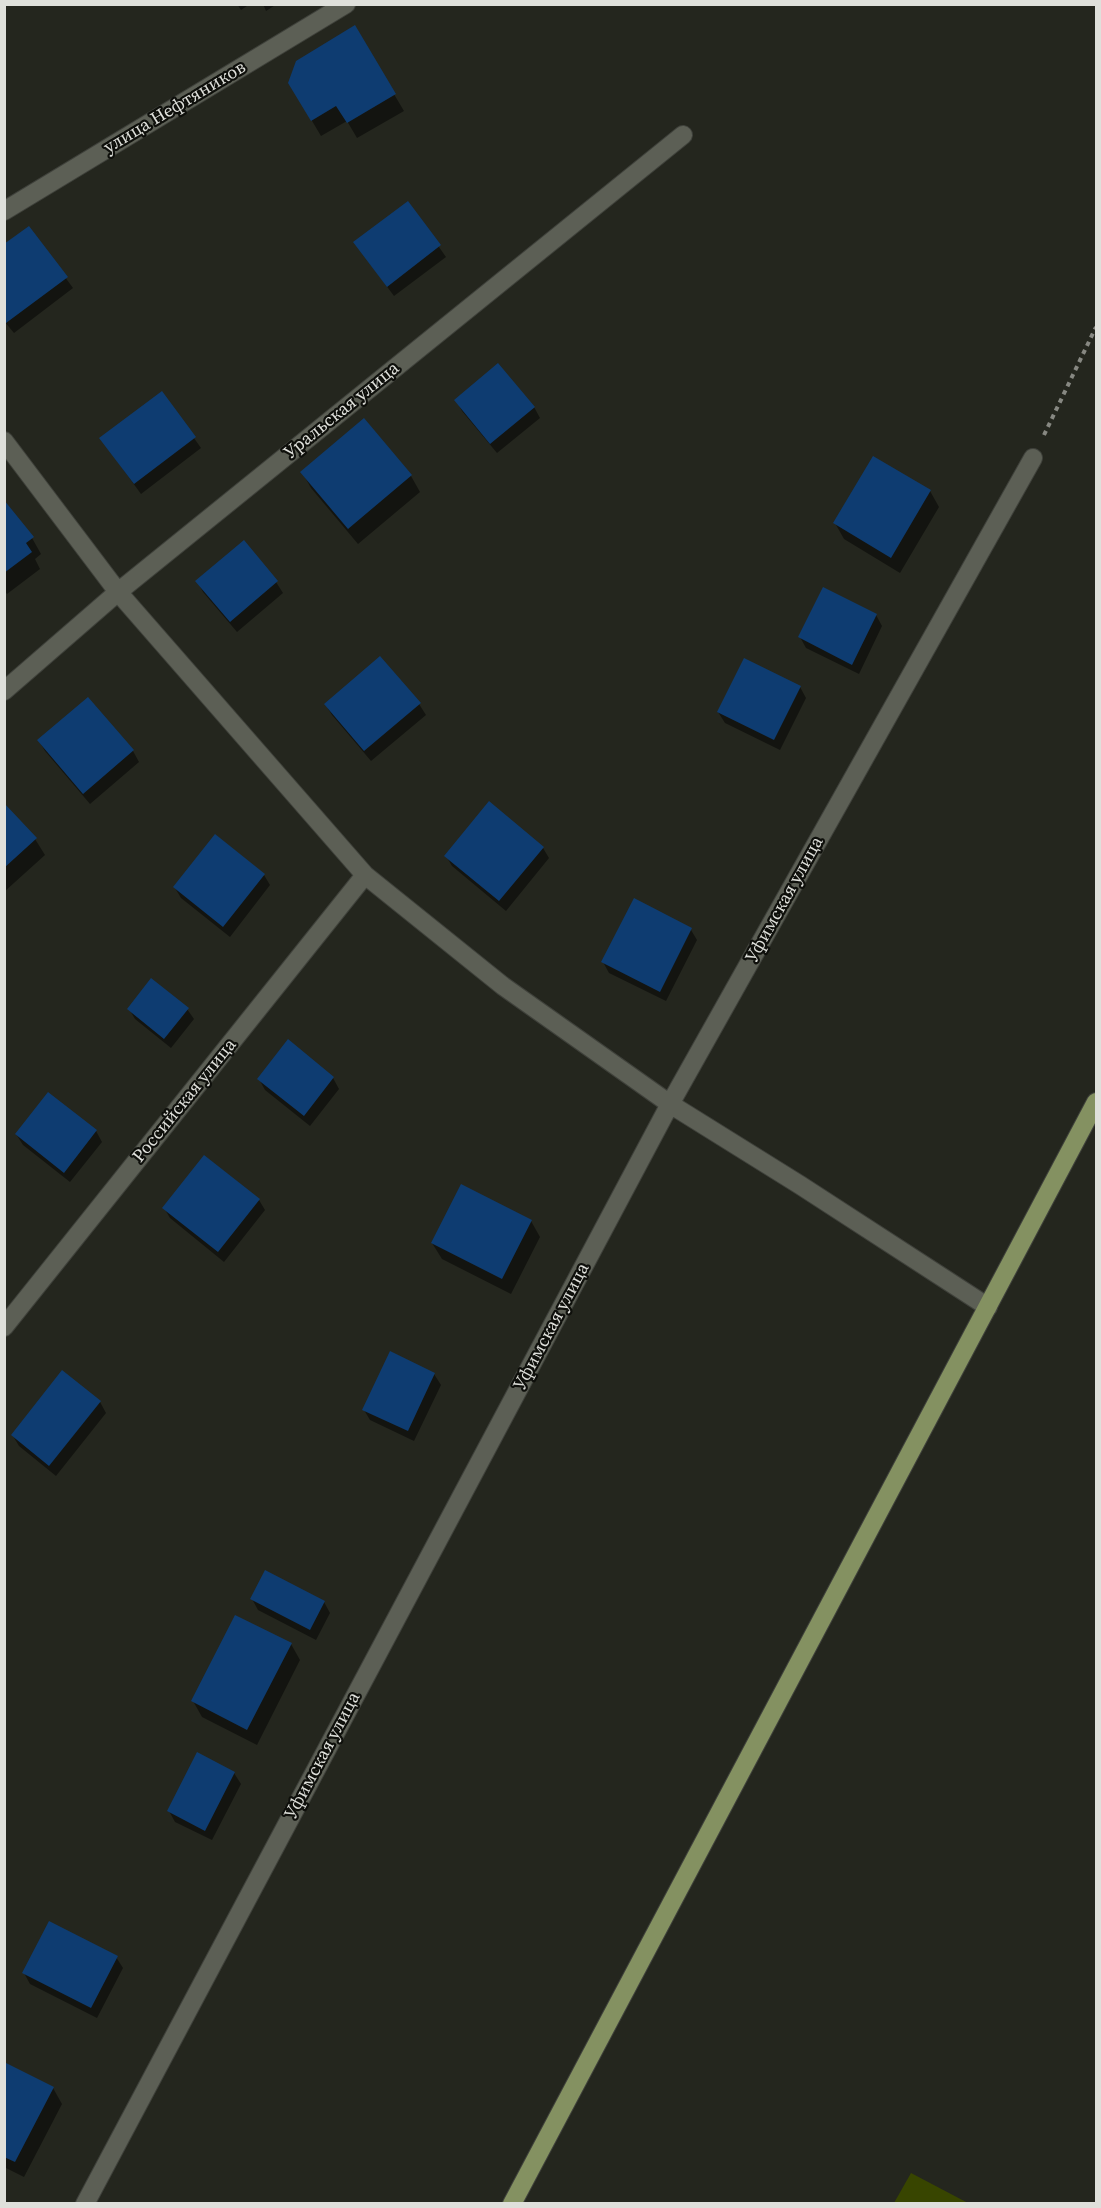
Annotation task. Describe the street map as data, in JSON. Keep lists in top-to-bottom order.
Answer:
{
  "streets": {
    "street": [
      "улица Нефтяников",
      "Уральская улица",
      "Уфимская улица",
      "Российская улица"
    ]
  }
}
